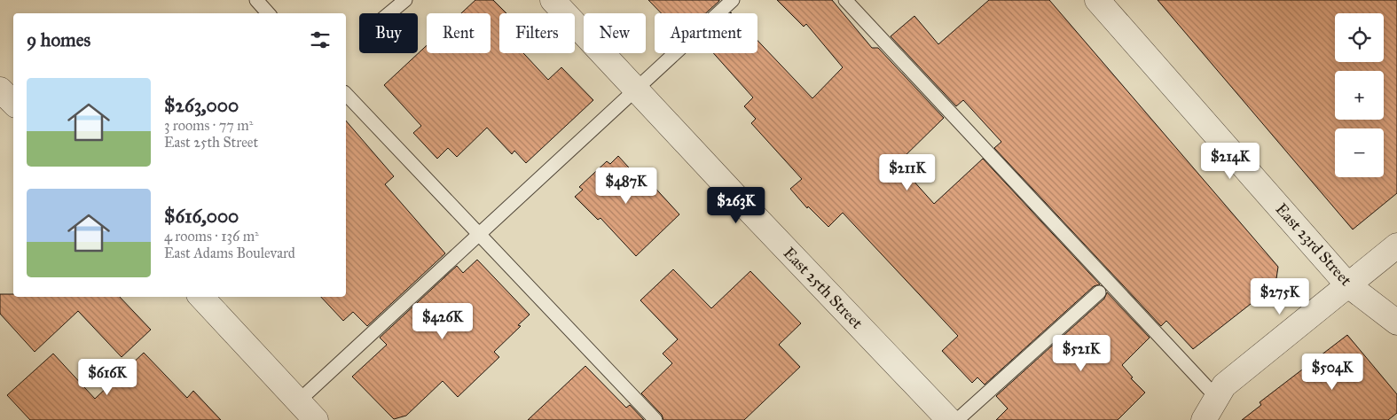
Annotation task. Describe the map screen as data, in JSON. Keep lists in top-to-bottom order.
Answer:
{
  "streets": {
    "street": ["East 23rd Street", "East 25th Street"]
  },
  "page": {
    "map_buttons": ["+", "−"],
    "chip": [
      "Buy",
      "Rent",
      "Filters",
      "New",
      "Apartment"
    ],
    "heading": "9 homes",
    "list": [
      {
        "name": "$263,000",
        "note": "3 rooms · 77 m² · East 25th Street"
      },
      {
        "name": "$616,000",
        "note": "4 rooms · 136 m² · East Adams Boulevard"
      }
    ],
    "price": [
      "$214K",
      "$211K",
      "$487K",
      "$263K",
      "$275K",
      "$426K",
      "$521K",
      "$504K",
      "$616K"
    ]
  }
}
